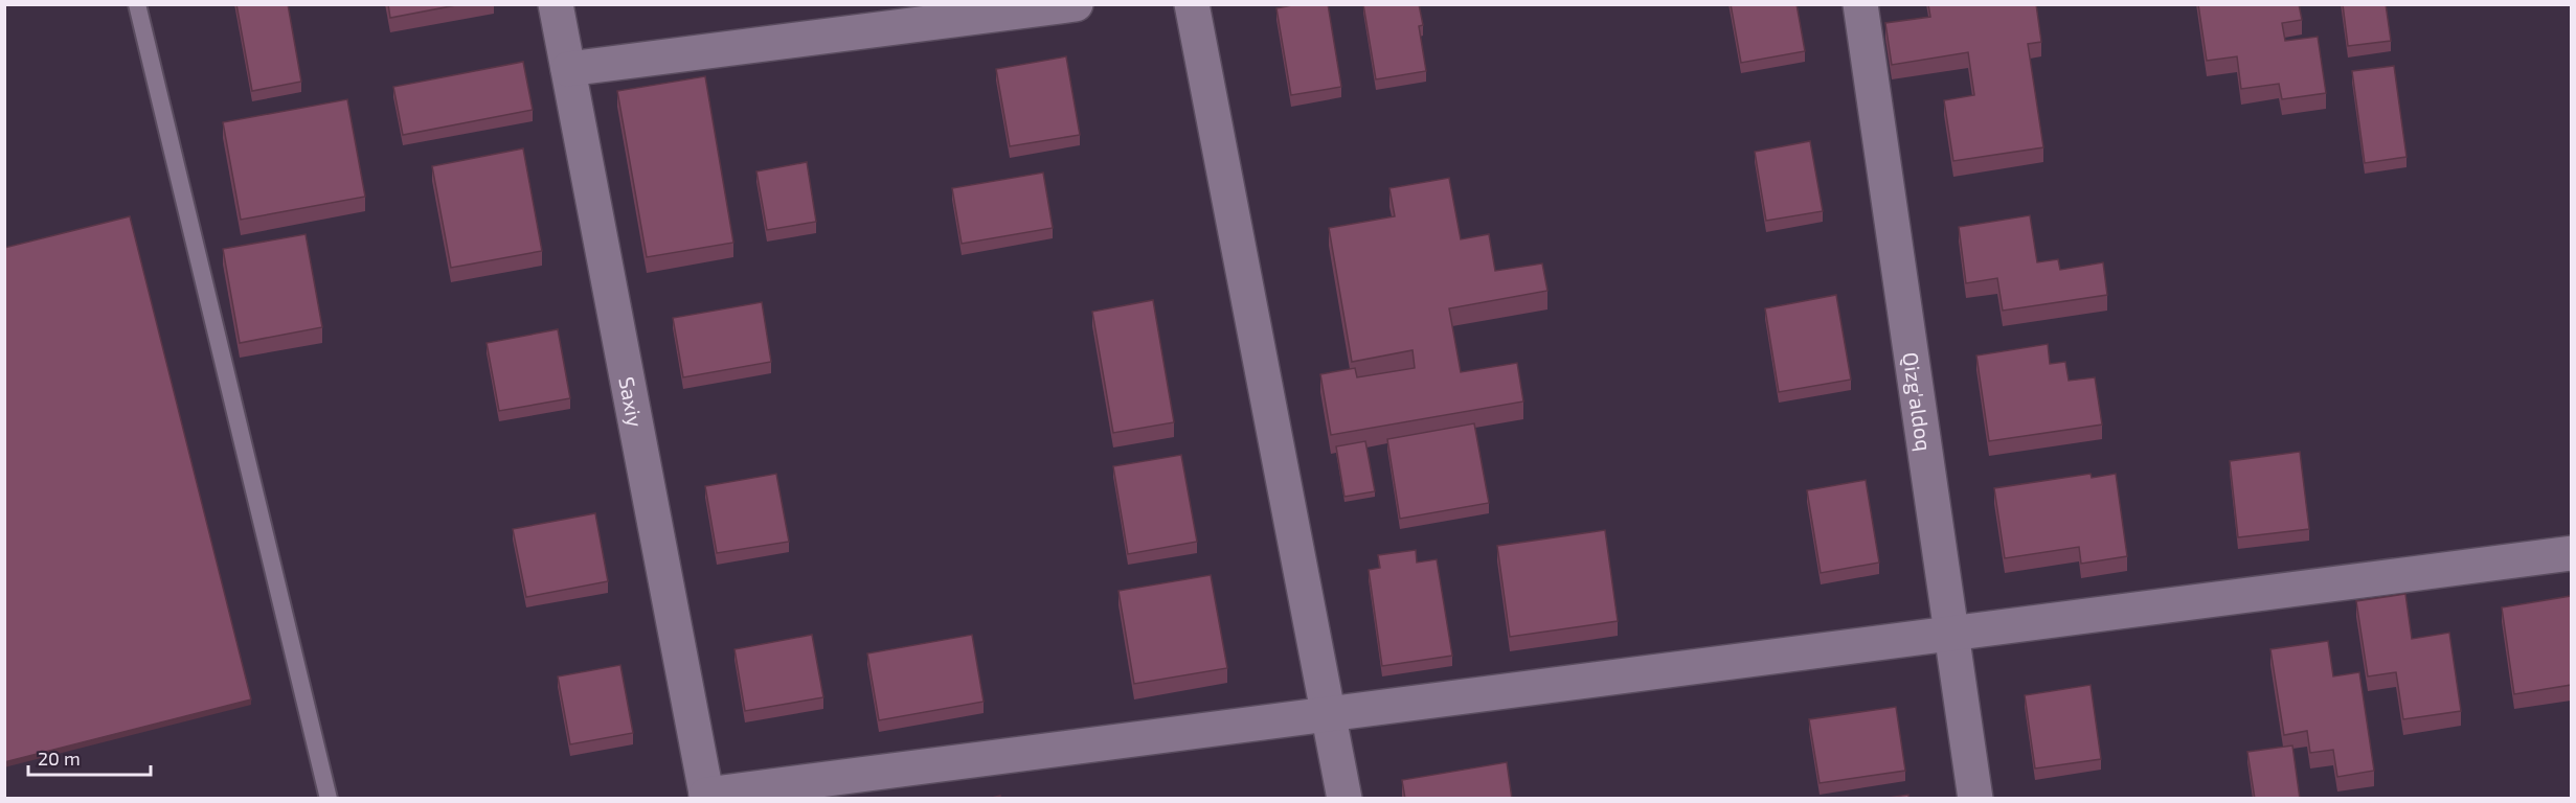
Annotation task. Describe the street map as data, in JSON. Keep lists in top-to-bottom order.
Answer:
{
  "streets": {
    "street": ["Saxiy", "Qizg'aldoq"]
  },
  "scale_bar": "20 m"
}
